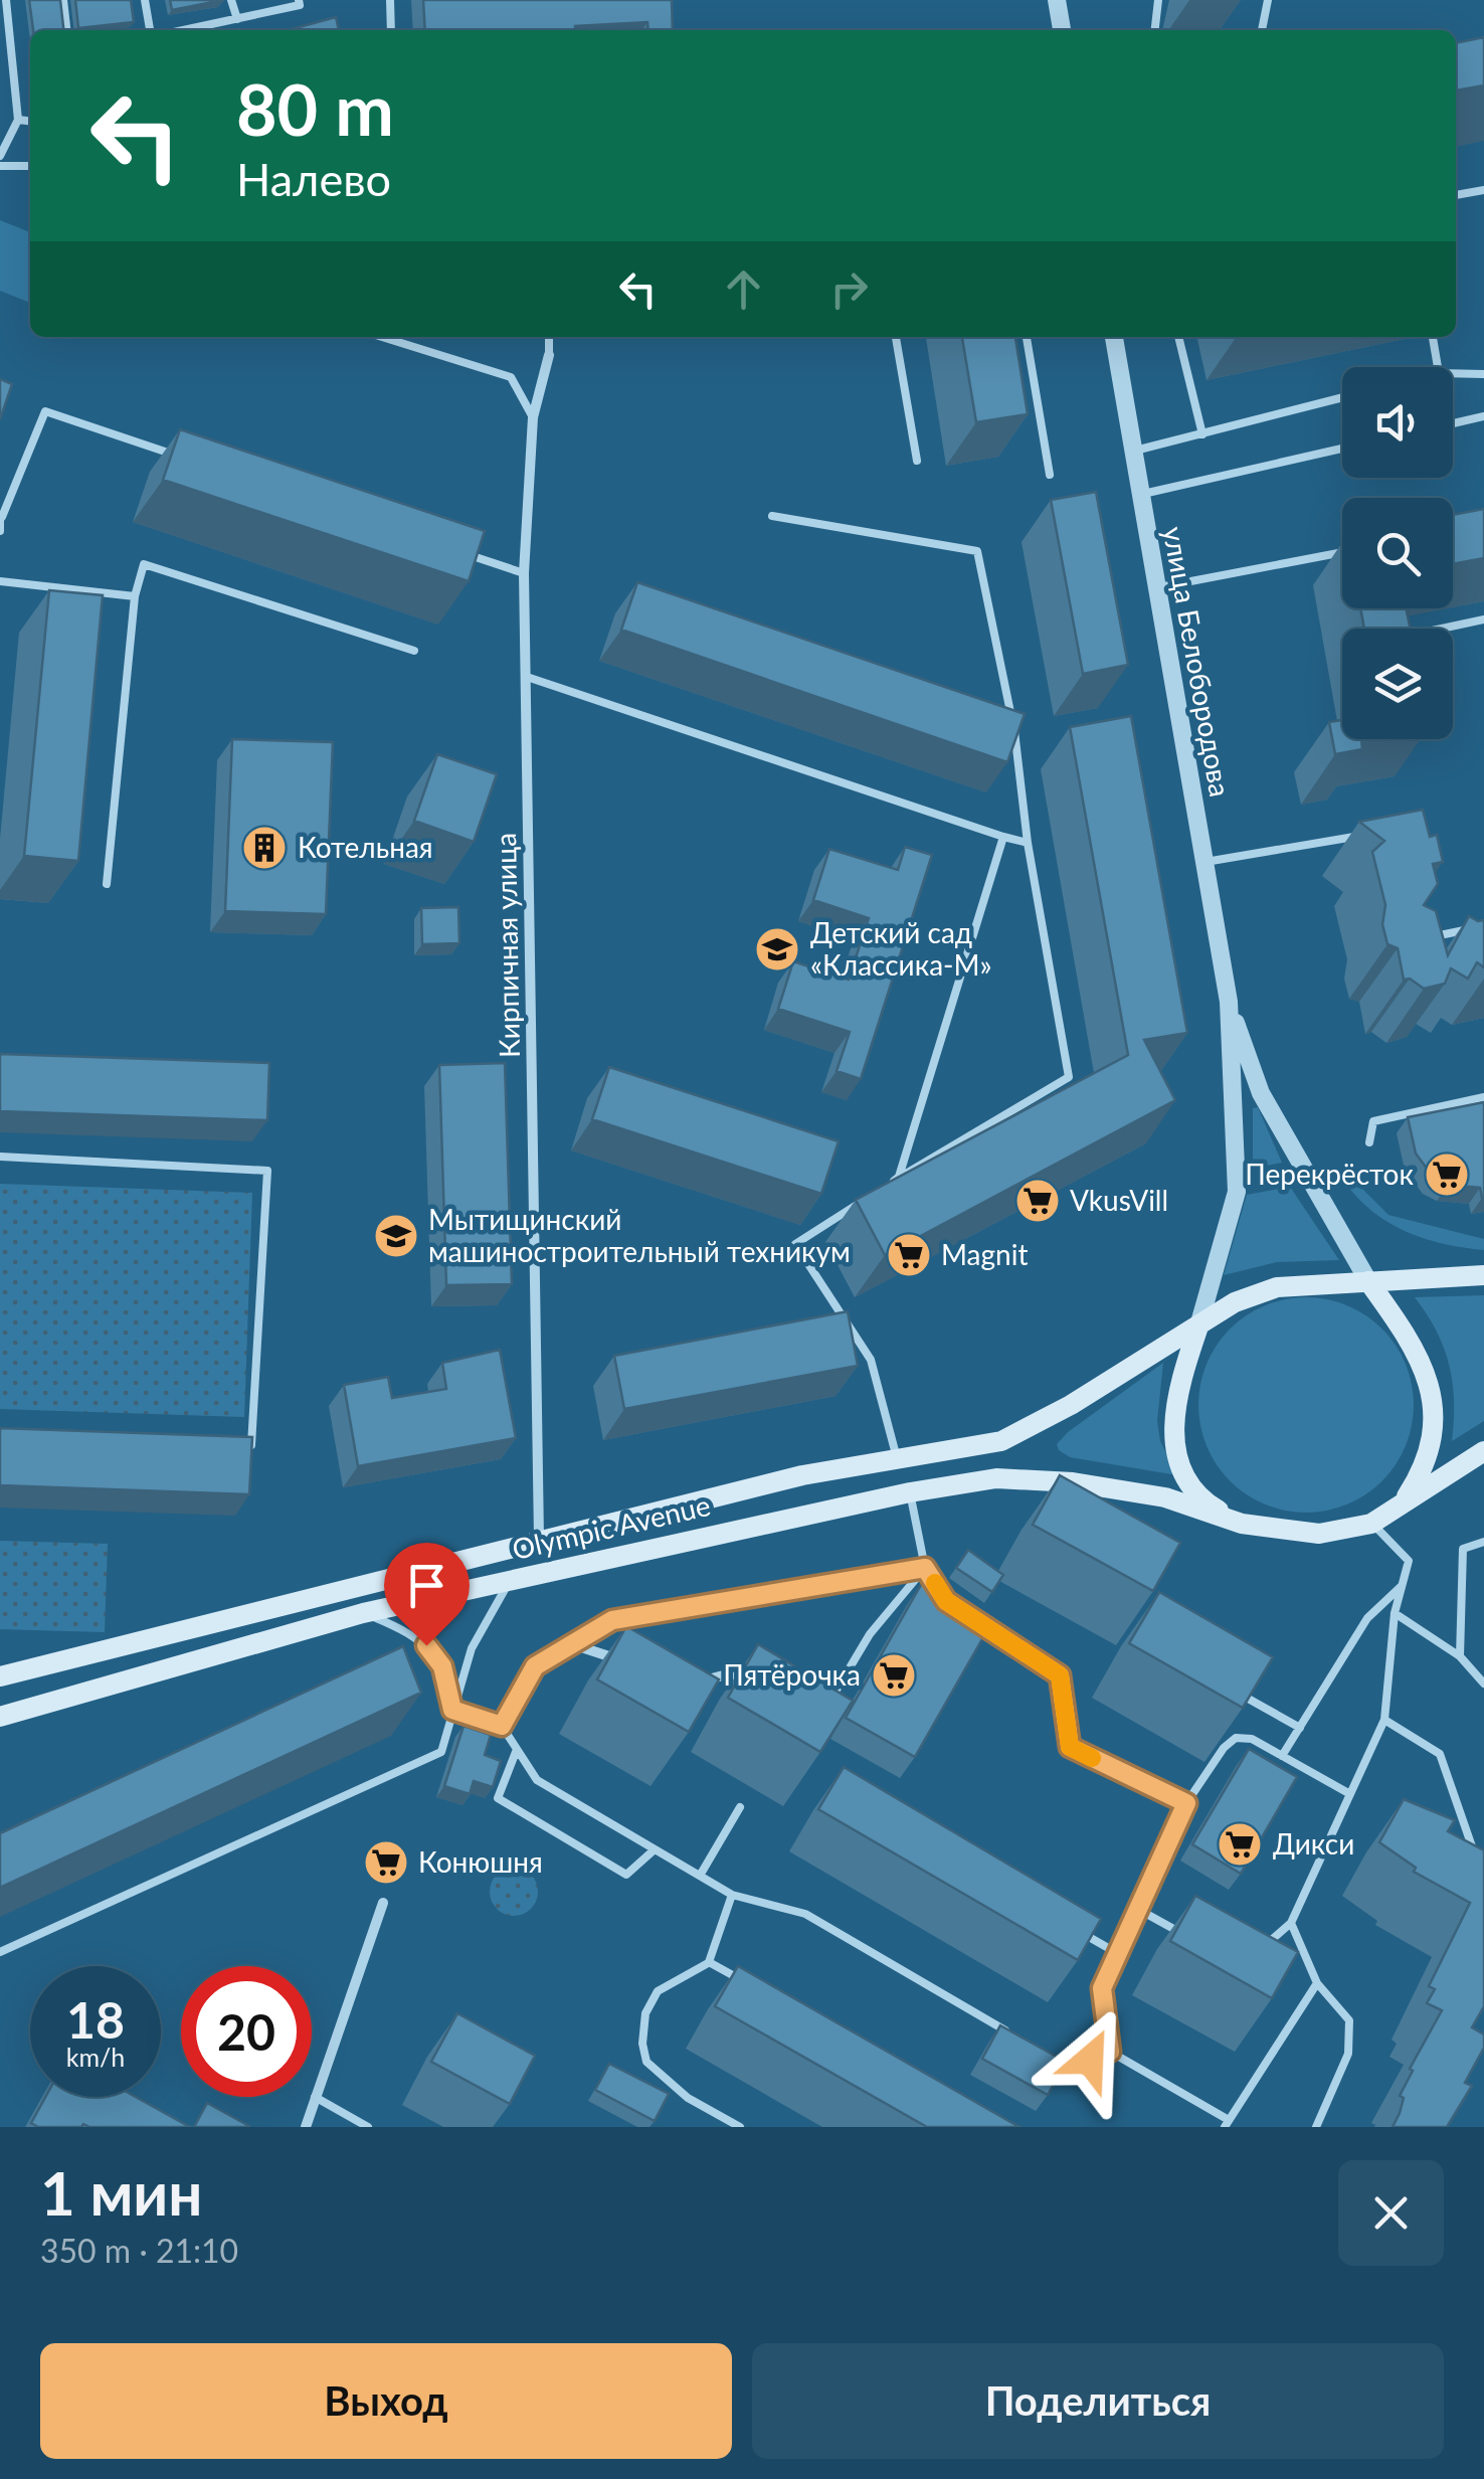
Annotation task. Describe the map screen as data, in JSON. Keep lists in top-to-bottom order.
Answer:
{
  "streets": {
    "main road": ["Olympic Avenue"],
    "street": ["улица Белобородова", "Кирпичная улица"]
  },
  "crossings": [
    ["Кирпичная улица", "Olympic Avenue"]
  ],
  "places": {
    "building": ["Котельная"],
    "school or university": ["Детский сад «Классика-М»", "Мытищинский машиностроительный техникум"],
    "supermarket": [
      "Перекрёсток",
      "VkusVill",
      "Magnit",
      "Пятёрочка",
      "Дикси",
      "Конюшня"
    ]
  },
  "page": {
    "turn": ["80 m", "Налево"],
    "speed": "18 km/h",
    "limit": "20",
    "heading": ["1 мин", "350 m · 21:10"],
    "buttons": ["Выход", "Поделиться"]
  }
}
